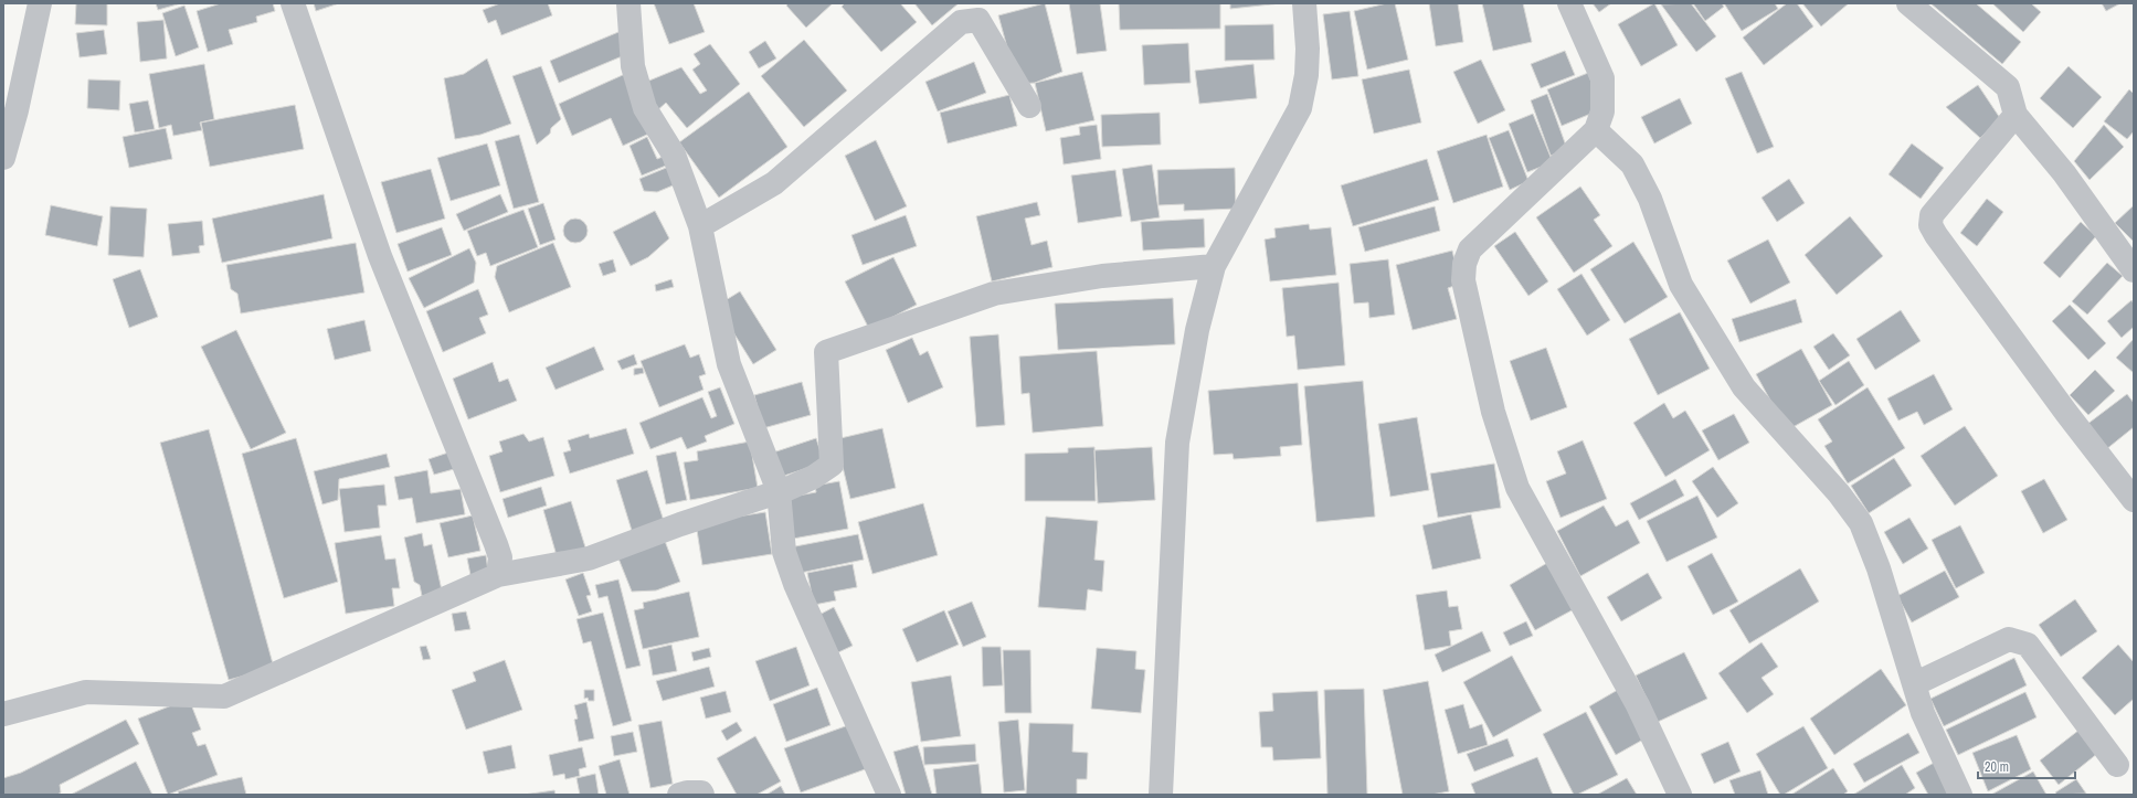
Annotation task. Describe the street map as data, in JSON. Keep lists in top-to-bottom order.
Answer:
{
  "scale_bar": "20 m"
}
